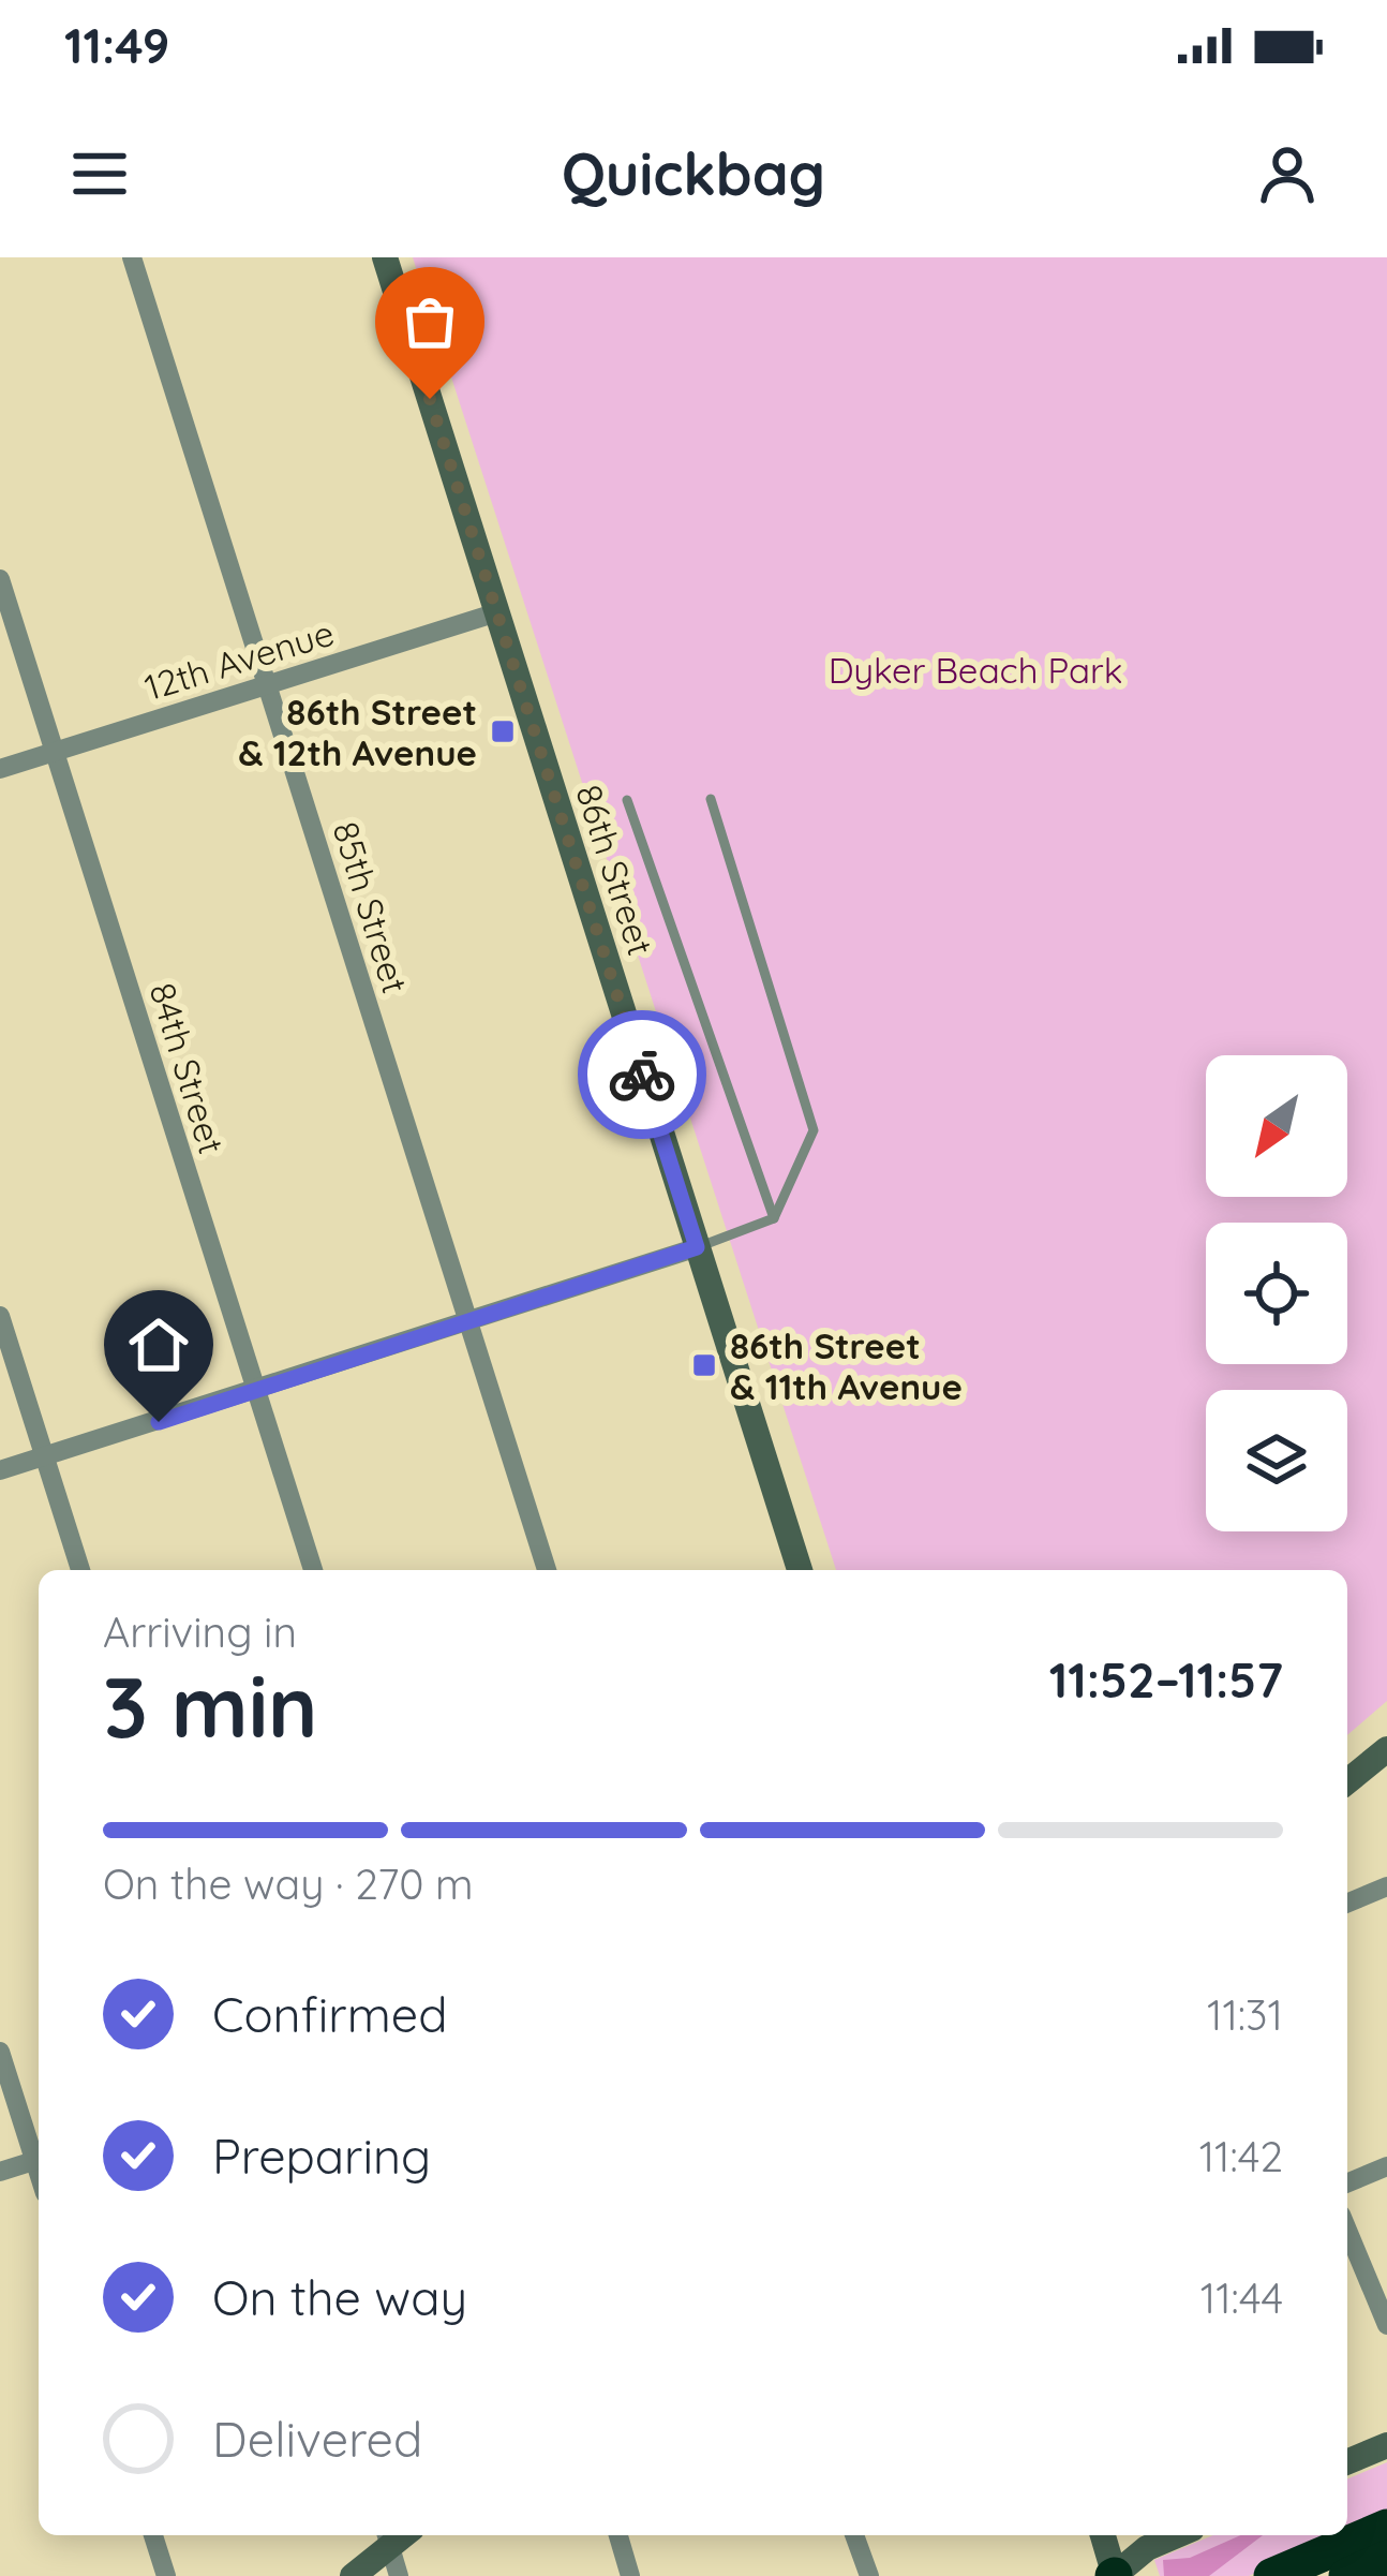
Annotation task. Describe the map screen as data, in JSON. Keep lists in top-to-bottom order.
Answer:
{
  "streets": {
    "main road": ["86th Street"],
    "street": ["12th Avenue", "85th Street", "84th Street"]
  },
  "crossings": [
    ["12th Avenue", "86th Street"],
    ["12th Avenue", "85th Street"],
    ["12th Avenue", "84th Street"]
  ],
  "parks": ["Dyker Beach Park"],
  "places": {
    "transit": ["86th Street & 12th Avenue", "86th Street & 11th Avenue"]
  },
  "north": "bottom left",
  "page": {
    "status": "11:49",
    "header": "Quickbag",
    "heading": ["3 min", "Arriving in", "11:52–11:57"],
    "bar": "On the way · 270 m",
    "list": [
      ["Confirmed", "11:31"],
      ["Preparing", "11:42"],
      ["On the way", "11:44"],
      "Delivered"
    ]
  }
}
